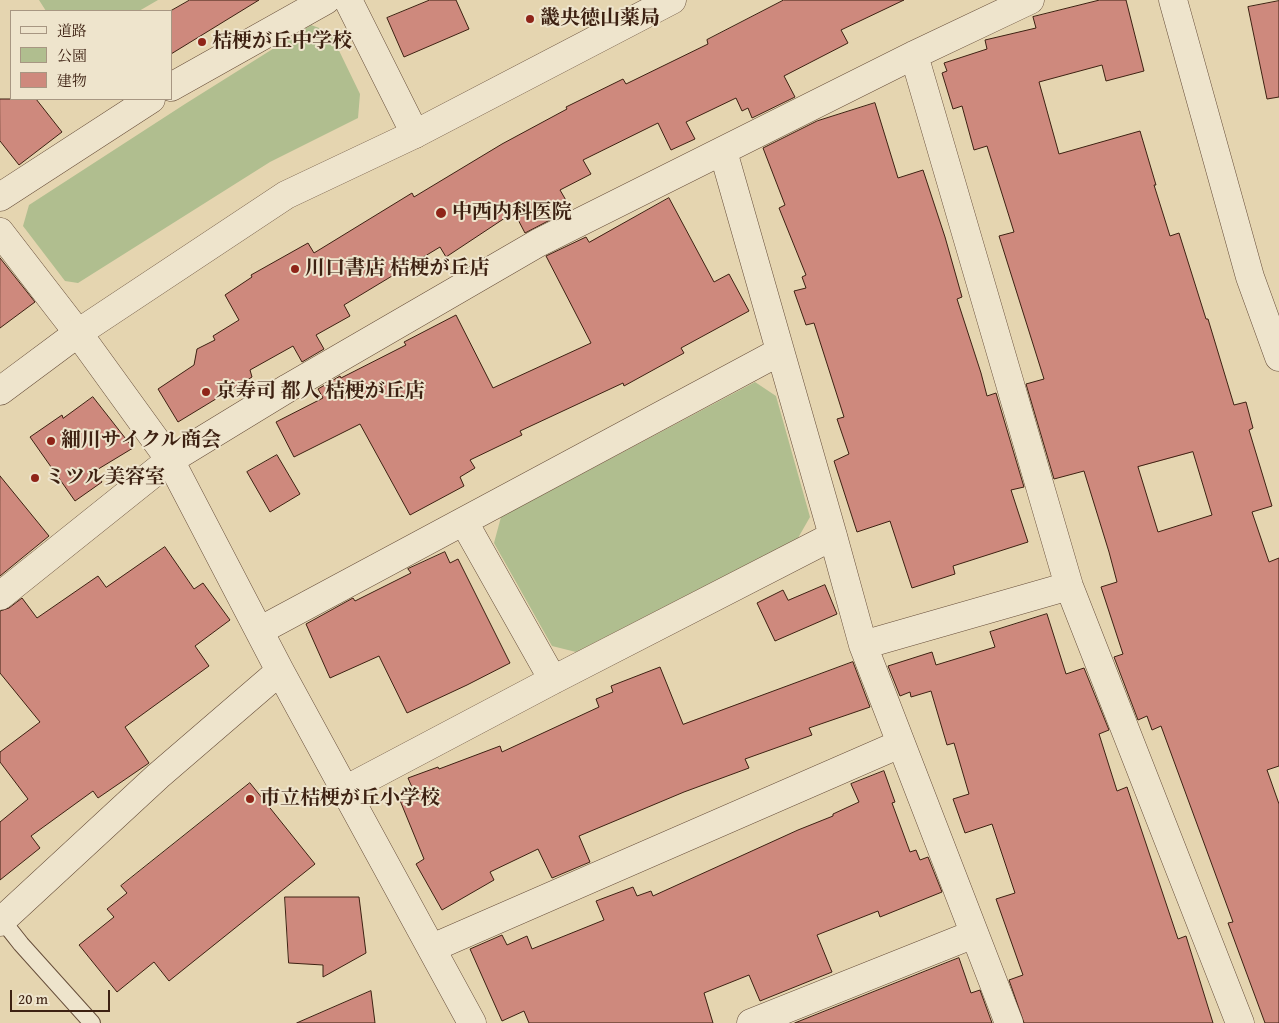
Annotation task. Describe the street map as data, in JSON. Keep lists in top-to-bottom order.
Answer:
{
  "places": [
    "畿央徳山薬局",
    "桔梗が丘中学校",
    "中西内科医院",
    "川口書店 桔梗が丘店",
    "京寿司 都人 桔梗が丘店",
    "細川サイクル商会",
    "ミツル美容室",
    "市立桔梗が丘小学校"
  ],
  "legend": ["道路", "公園", "建物"],
  "scale_bar": "20 m"
}
